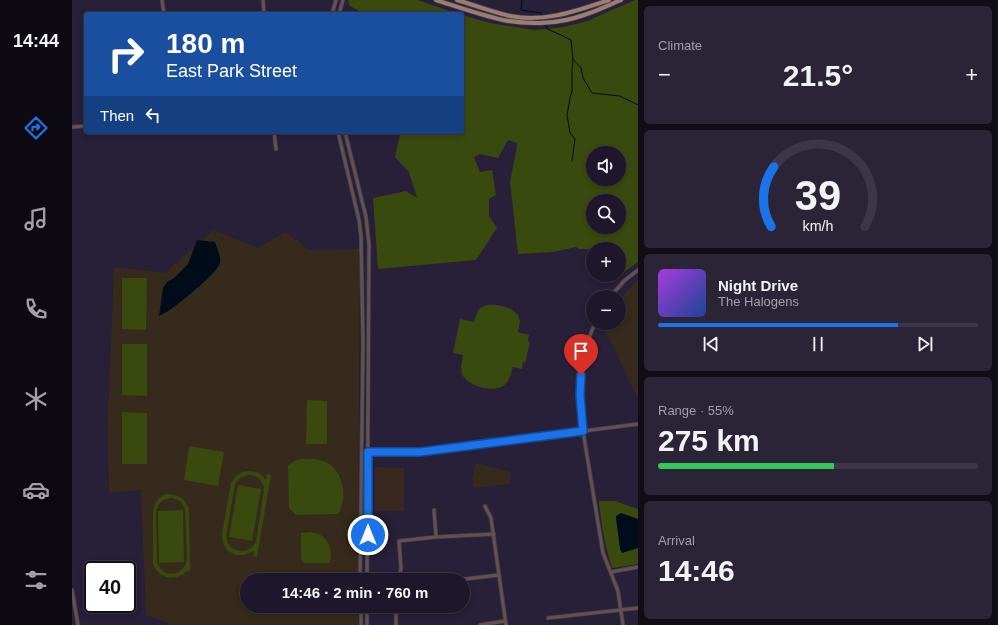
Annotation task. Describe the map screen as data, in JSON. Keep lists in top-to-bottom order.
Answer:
{
  "page": {
    "tabs": "14:44",
    "tile": [
      "Climate",
      ["Range · 55%", "275 km"],
      ["Arrival", "14:46"]
    ],
    "turn": ["180 m", "East Park Street"],
    "heat": ["−", "21.5°", "+"],
    "then": "Then",
    "map_buttons": ["+", "−"],
    "song": ["Night Drive", "The Halogens"],
    "limit": "40",
    "trip": "14:46 · 2 min · 760 m",
    "gauge": ["39", "km/h"]
  }
}
